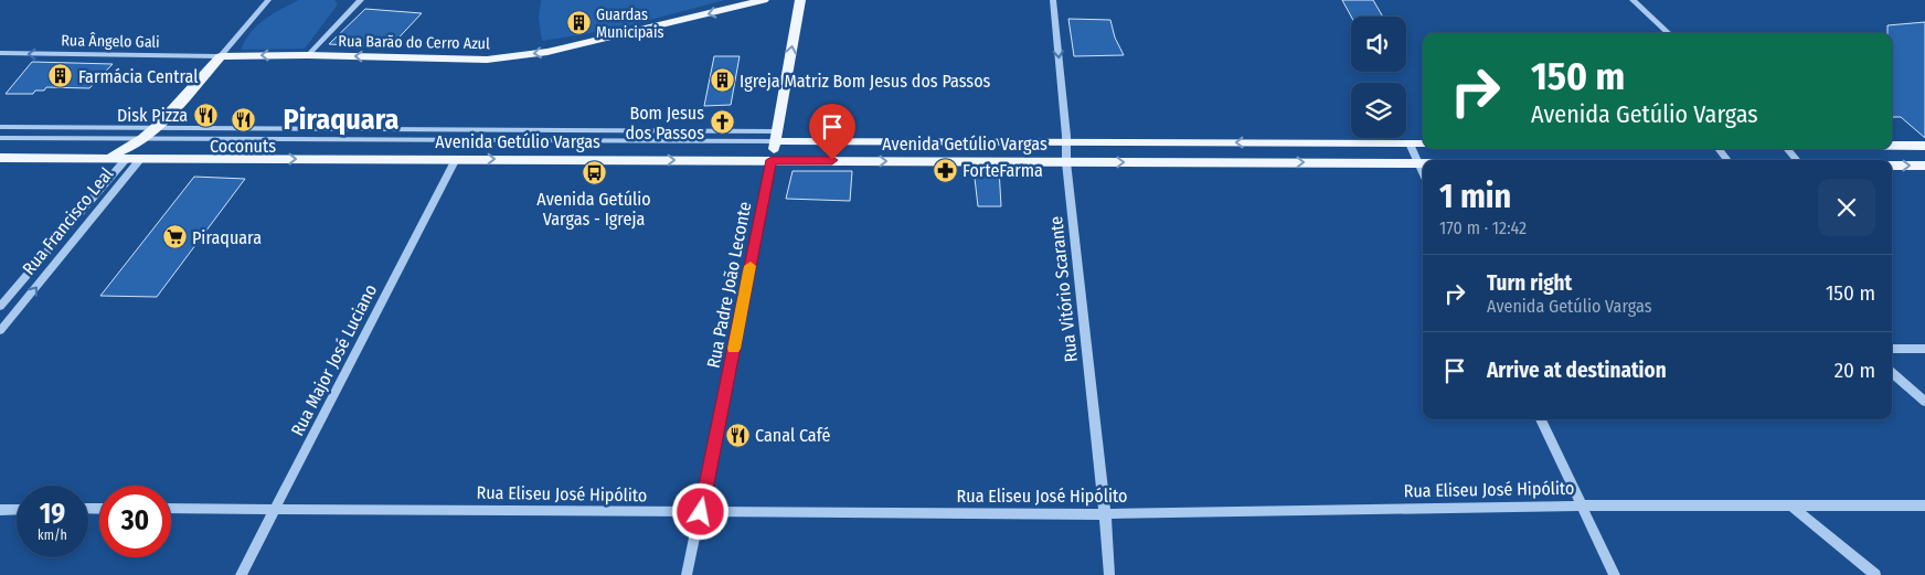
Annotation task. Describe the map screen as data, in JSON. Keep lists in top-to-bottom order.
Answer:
{
  "streets": {
    "main road": [
      "Rua Barão do Cerro Azul",
      "Avenida Getúlio Vargas",
      "Rua Francisco Leal",
      "Rua Padre João Leconte"
    ],
    "street": [
      "Rua Ângelo Gali",
      "Rua Vitório Scarante",
      "Rua Major José Luciano",
      "Rua Eliseu José Hipólito"
    ]
  },
  "crossings": [
    ["Rua Ângelo Gali", "Rua Barão do Cerro Azul"],
    ["Rua Ângelo Gali", "Rua Francisco Leal"],
    ["Rua Barão do Cerro Azul", "Rua Francisco Leal"],
    ["Avenida Getúlio Vargas", "Rua Francisco Leal"],
    ["Avenida Getúlio Vargas", "Rua Padre João Leconte"],
    ["Avenida Getúlio Vargas", "Rua Vitório Scarante"],
    ["Avenida Getúlio Vargas", "Rua Major José Luciano"],
    ["Rua Padre João Leconte", "Rua Eliseu José Hipólito"],
    ["Rua Vitório Scarante", "Rua Eliseu José Hipólito"],
    ["Rua Major José Luciano", "Rua Eliseu José Hipólito"]
  ],
  "one_way": ["Rua Ângelo Gali", "Rua Barão do Cerro Azul"],
  "districts": ["Piraquara"],
  "places": {
    "building": ["Guardas Municipais", "Farmácia Central", "Igreja Matriz Bom Jesus dos Passos"],
    "restaurant": ["Disk Pizza", "Coconuts", "Canal Café"],
    "church": ["Bom Jesus dos Passos"],
    "pharmacy": ["ForteFarma"],
    "bus stop": ["Avenida Getúlio Vargas - Igreja"],
    "supermarket": ["Piraquara"]
  },
  "page": {
    "turn": ["150 m", "Avenida Getúlio Vargas"],
    "heading": ["1 min", "170 m · 12:42"],
    "list": [
      {
        "name": "Turn right",
        "note": "Avenida Getúlio Vargas",
        "value": "150 m"
      },
      {
        "name": "Arrive at destination",
        "value": "20 m"
      }
    ],
    "speed": "19 km/h",
    "limit": "30"
  }
}
